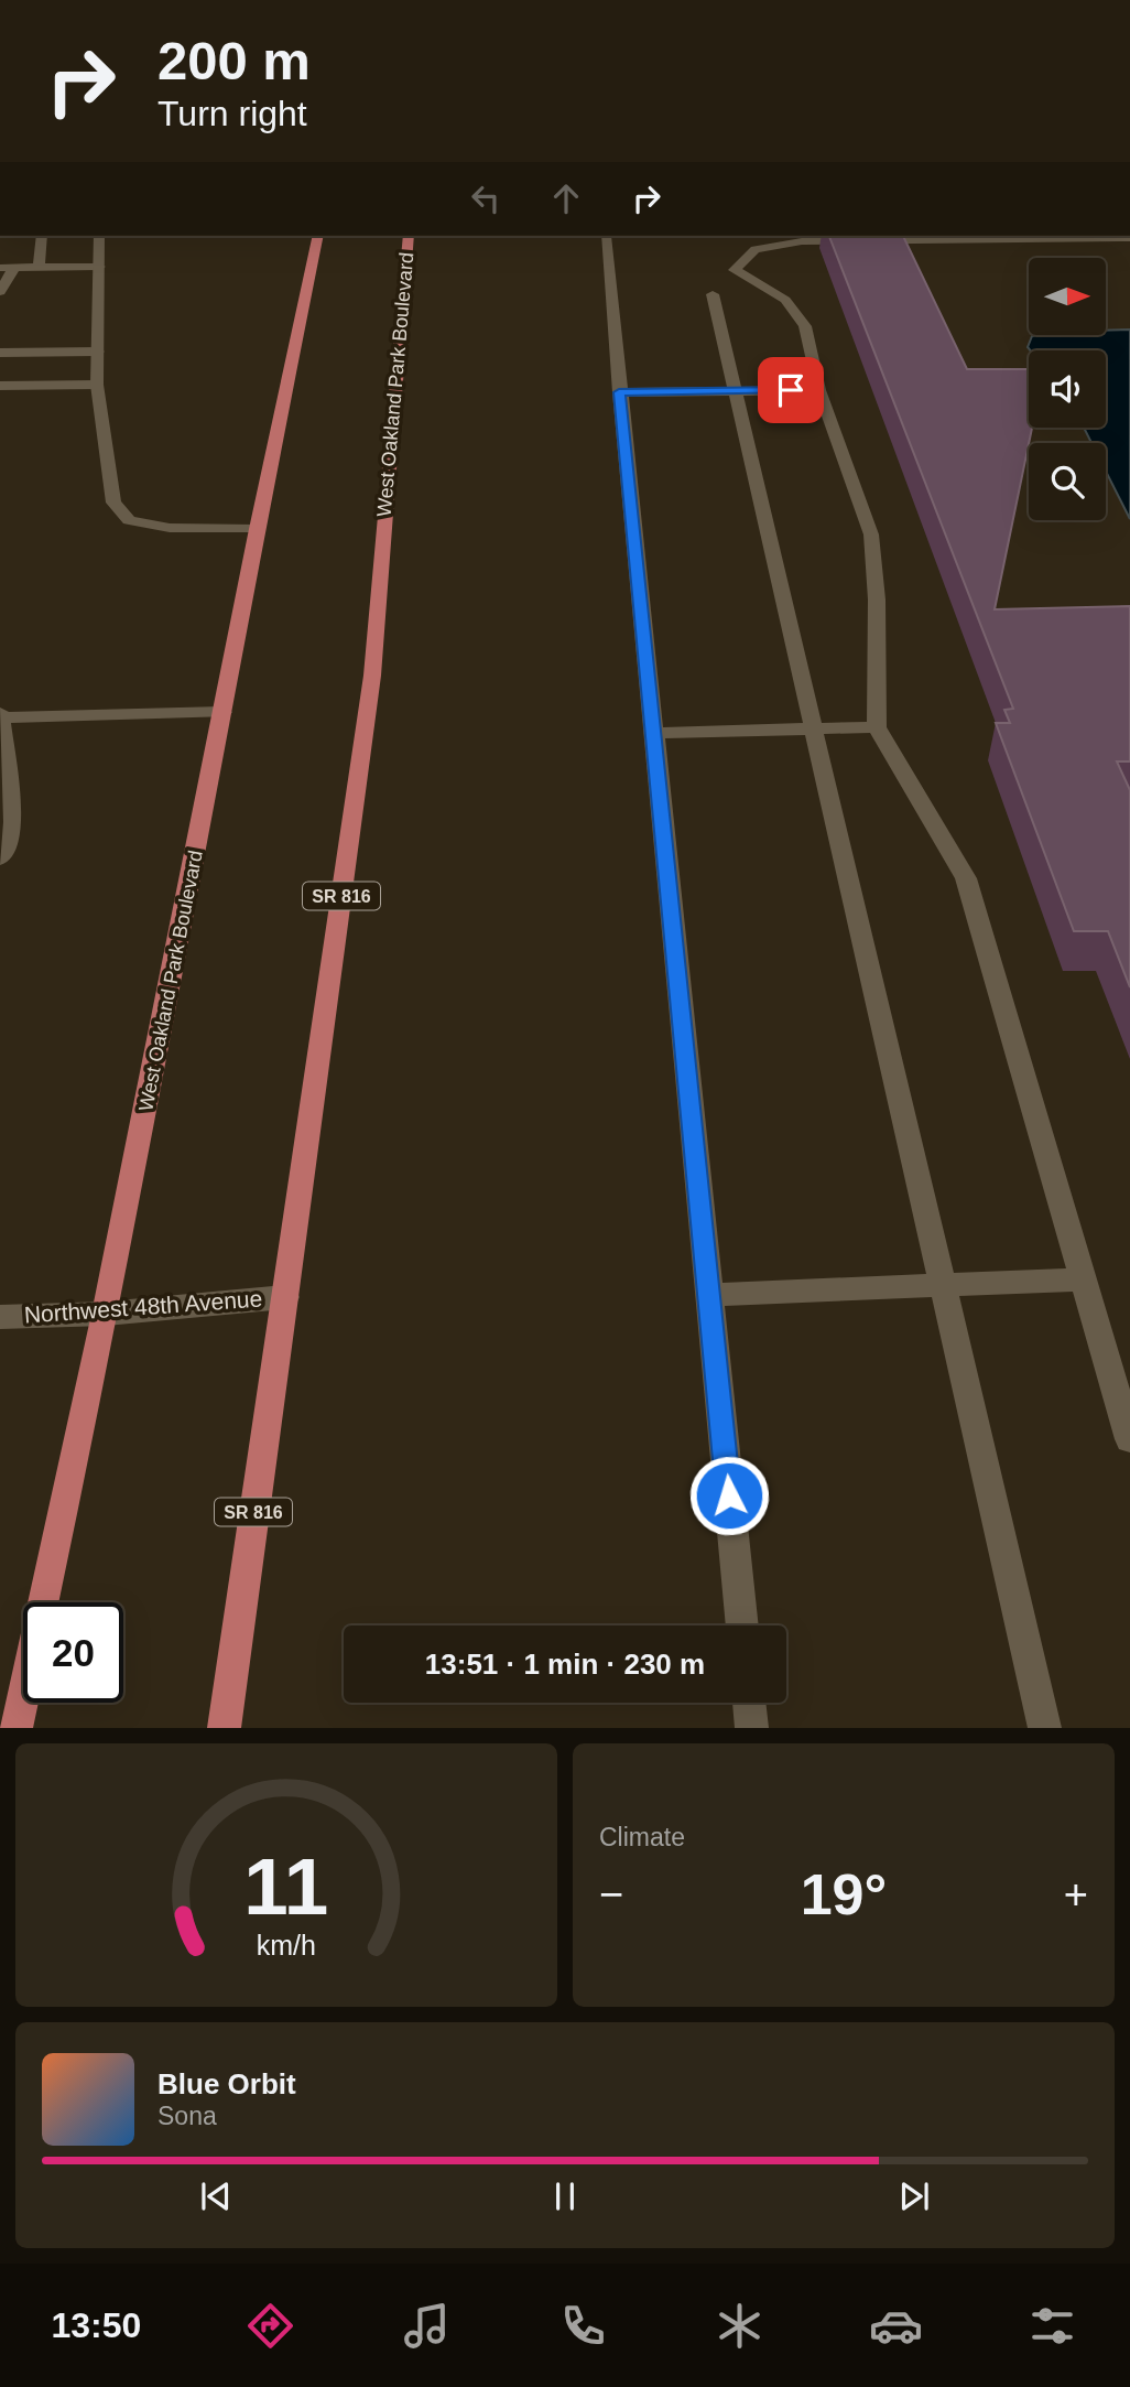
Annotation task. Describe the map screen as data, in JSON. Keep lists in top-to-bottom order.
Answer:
{
  "streets": {
    "main road": ["West Oakland Park Boulevard", "SR 816"],
    "street": ["Northwest 48th Avenue"]
  },
  "crossings": [
    ["West Oakland Park Boulevard", "Northwest 48th Avenue"]
  ],
  "north": "right",
  "page": {
    "turn": ["200 m", "Turn right"],
    "limit": "20",
    "trip": "13:51 · 1 min · 230 m",
    "tile": "Climate",
    "heat": ["−", "19°", "+"],
    "song": ["Blue Orbit", "Sona"],
    "tabs": "13:50",
    "gauge": ["11", "km/h"]
  }
}
